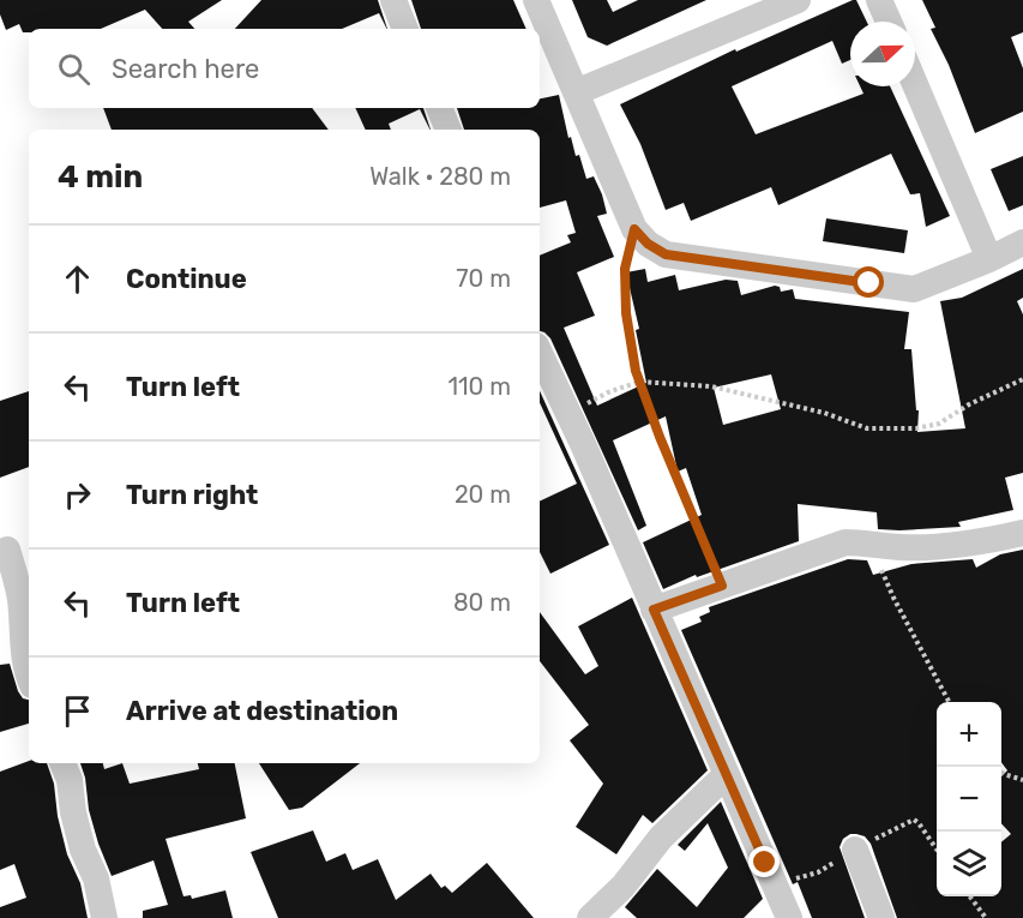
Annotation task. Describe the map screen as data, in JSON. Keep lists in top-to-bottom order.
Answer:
{
  "north": "right",
  "page": {
    "search": "Search here",
    "heading": ["4 min", "Walk · 280 m"],
    "list": [
      ["Continue", "70 m"],
      ["Turn left", "110 m"],
      ["Turn right", "20 m"],
      ["Turn left", "80 m"],
      "Arrive at destination"
    ],
    "map_buttons": ["+", "−"]
  }
}
